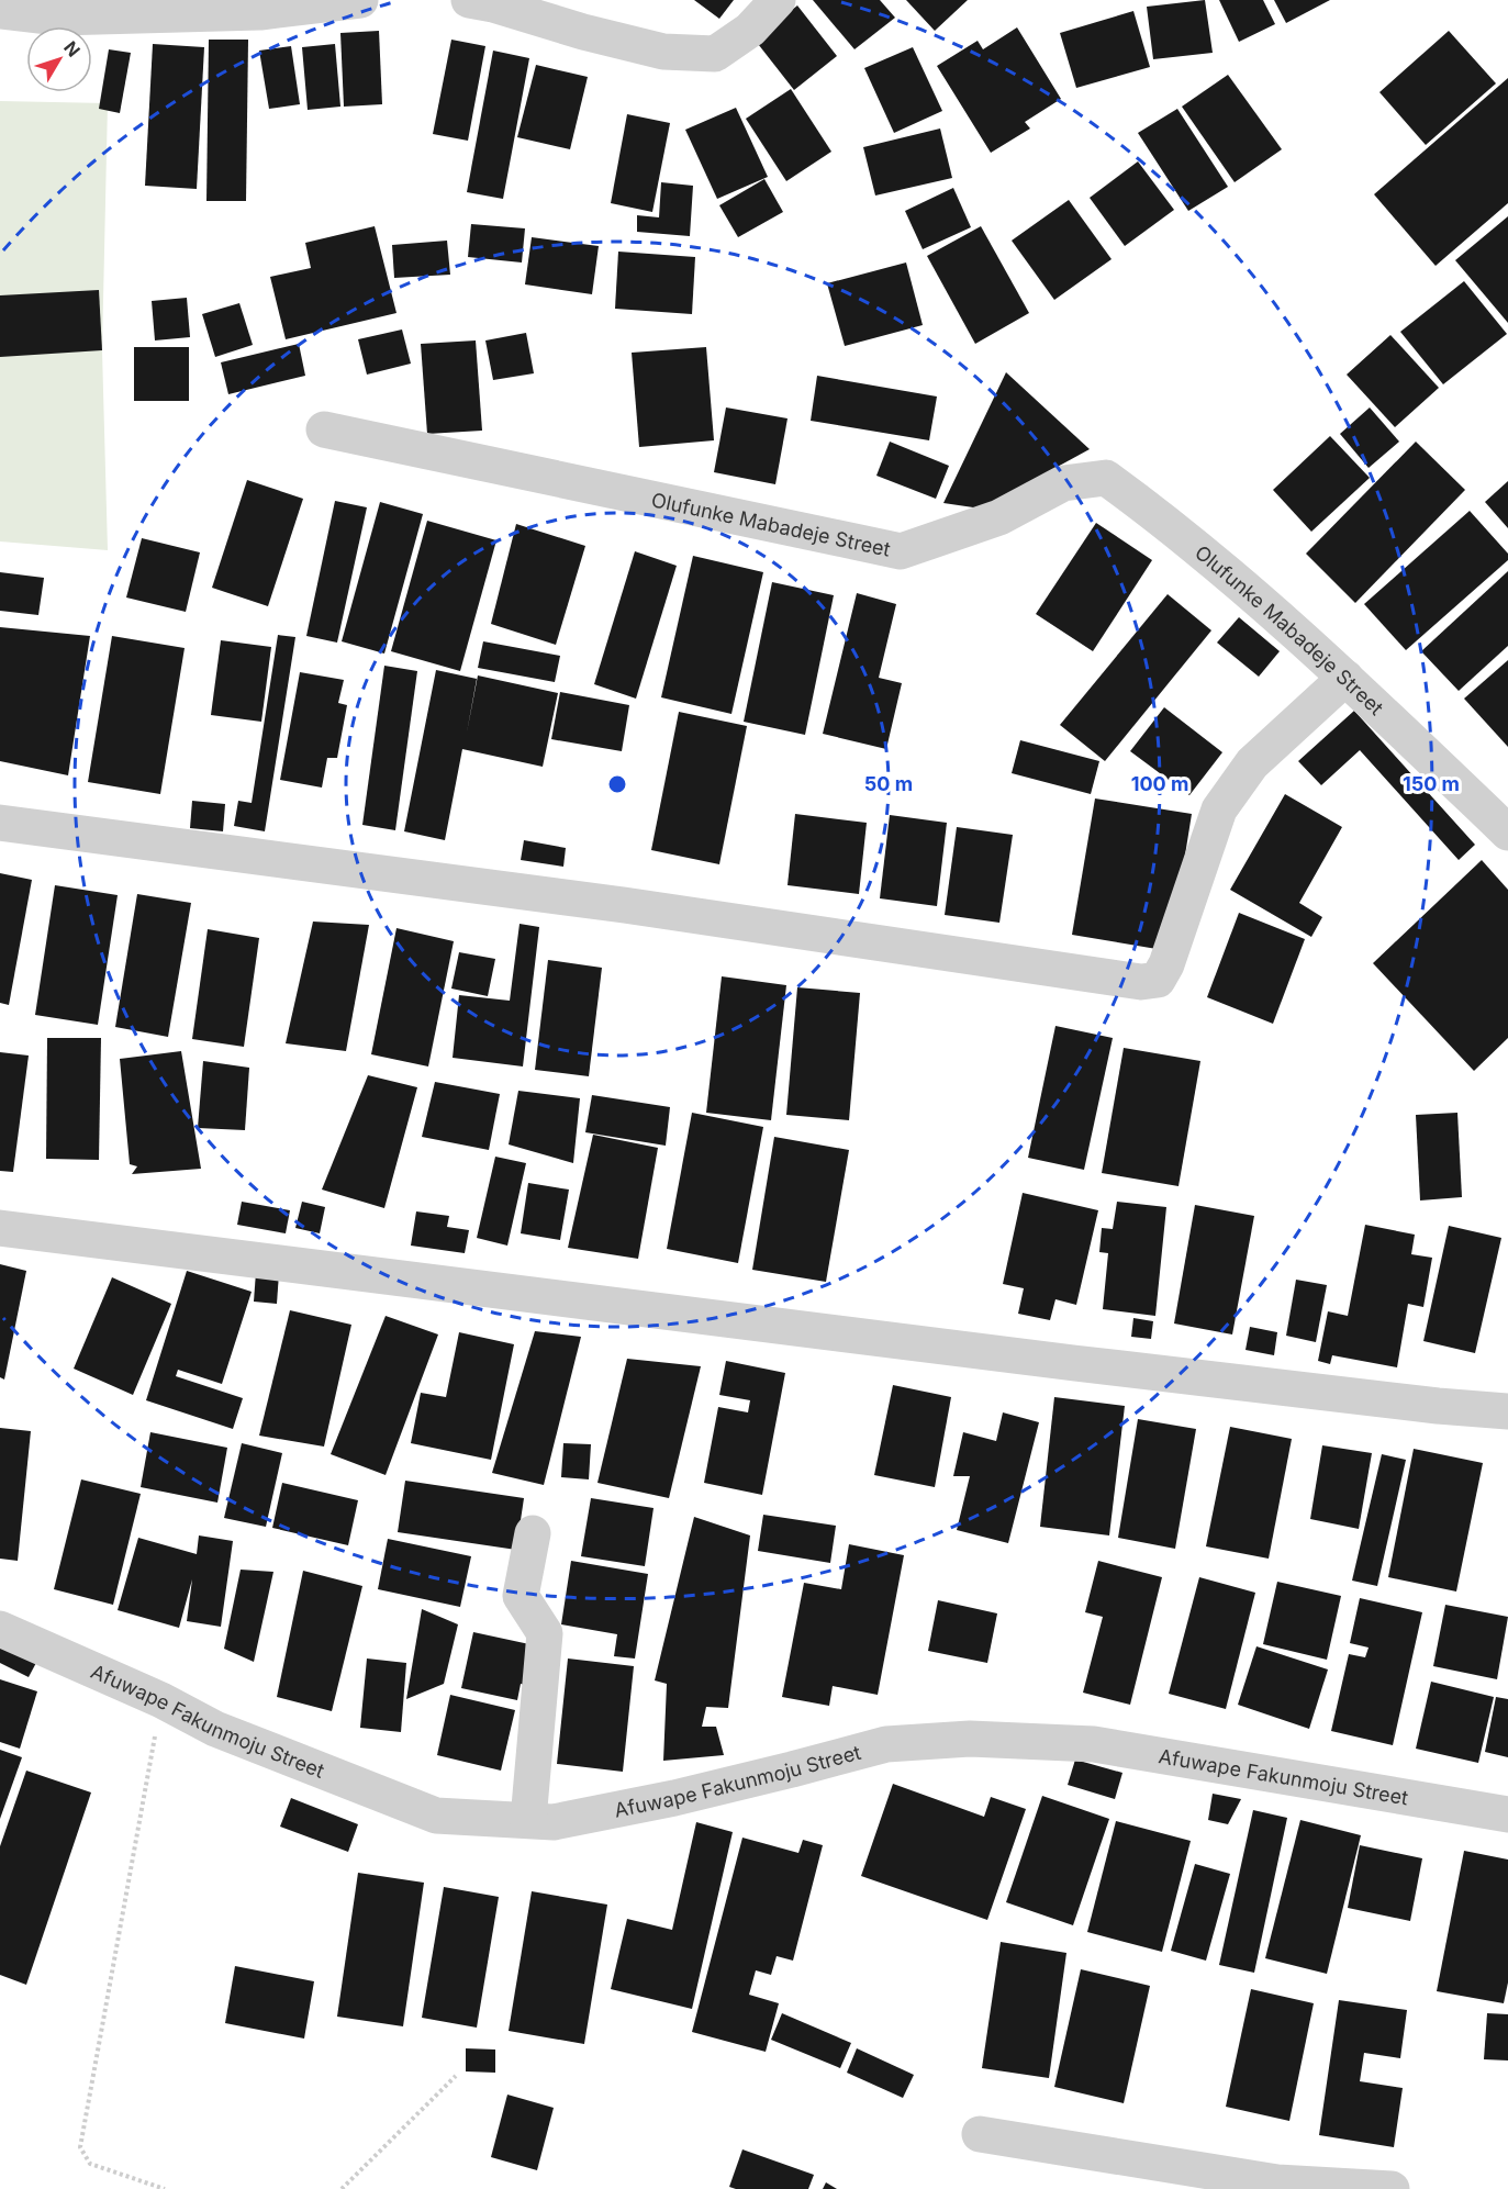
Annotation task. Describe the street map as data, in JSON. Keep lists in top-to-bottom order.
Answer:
{
  "streets": {
    "street": ["Olufunke Mabadeje Street", "Afuwape Fakunmoju Street"]
  },
  "north": "top right",
  "rings": ["50 m", "100 m", "150 m"]
}
